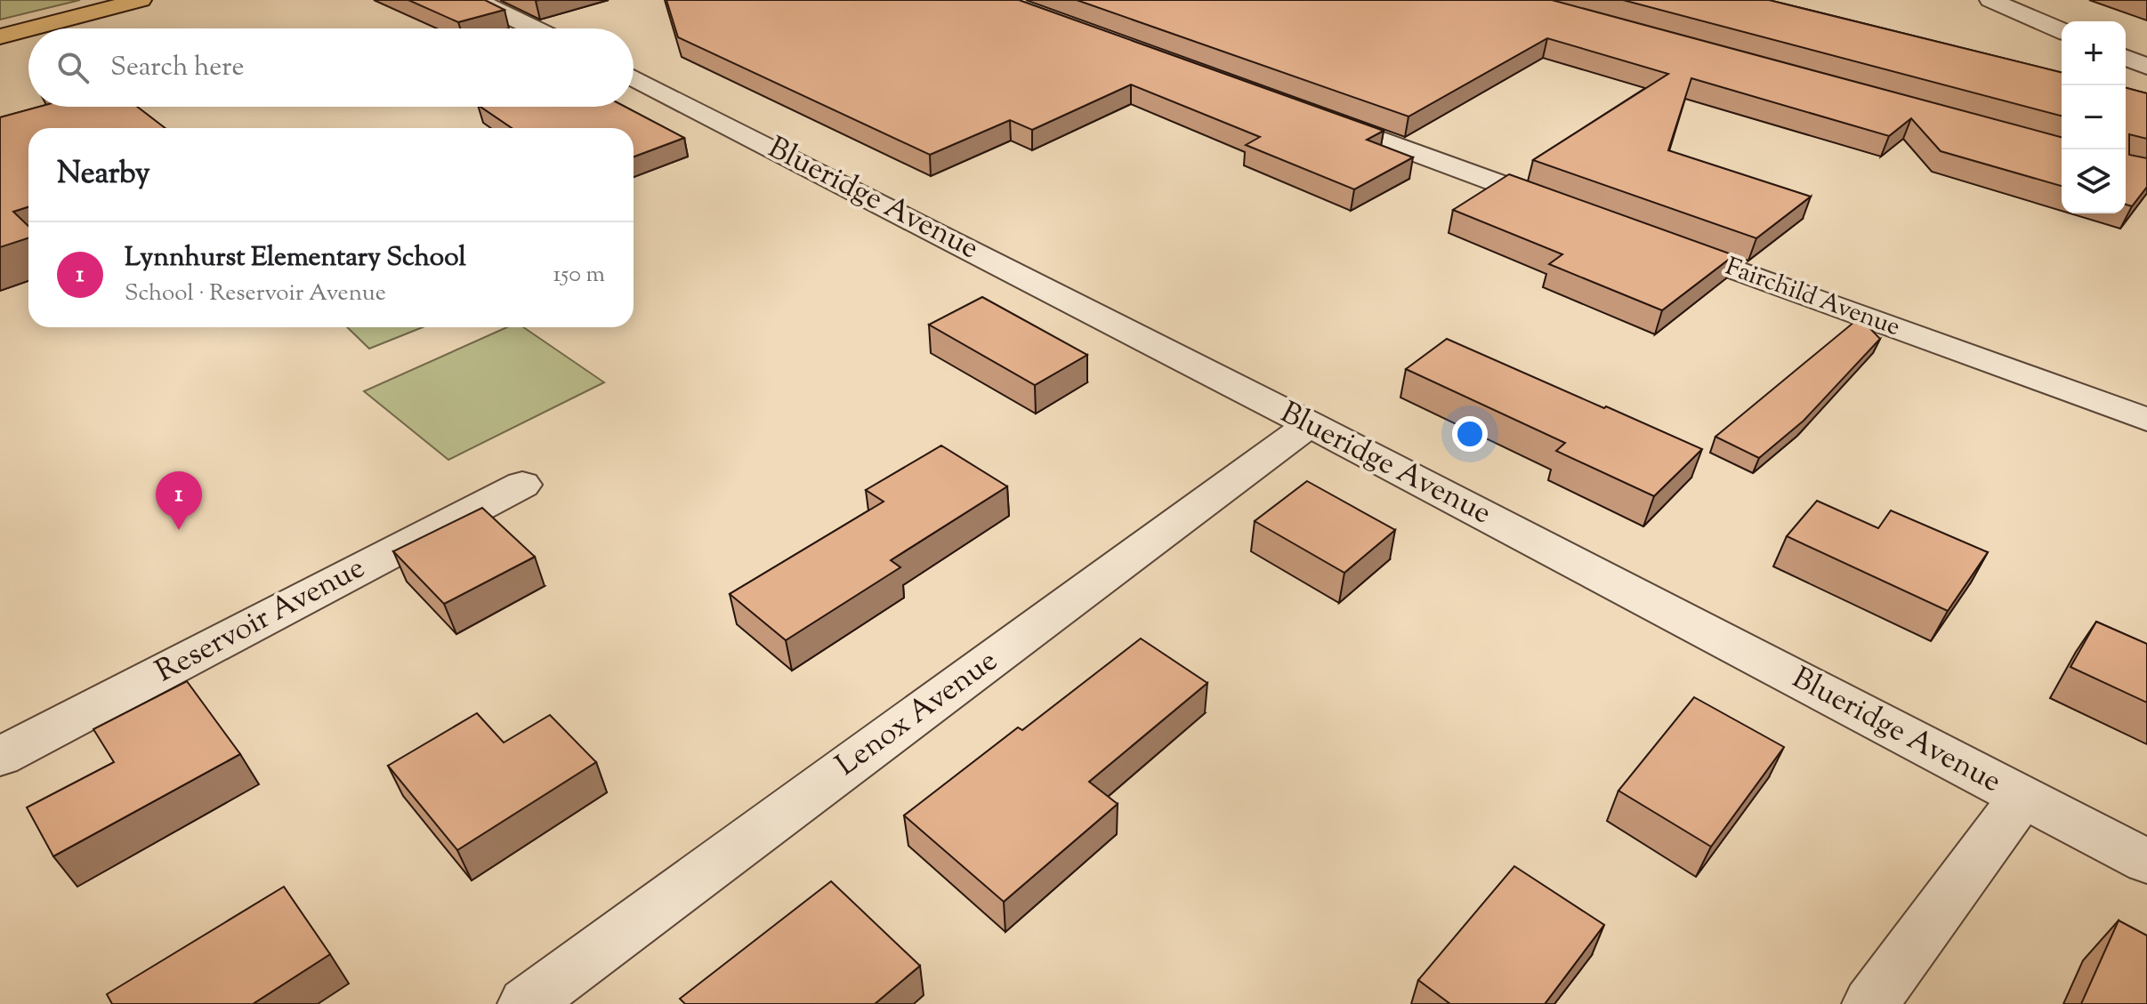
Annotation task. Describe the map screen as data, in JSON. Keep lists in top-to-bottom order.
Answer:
{
  "streets": {
    "street": [
      "Blueridge Avenue",
      "Fairchild Avenue",
      "Reservoir Avenue",
      "Lenox Avenue"
    ]
  },
  "crossings": [
    ["Blueridge Avenue", "Lenox Avenue"]
  ],
  "page": {
    "map_buttons": ["+", "−"],
    "search": "Search here",
    "heading": "Nearby",
    "list": [
      {
        "mark": "1",
        "name": "Lynnhurst Elementary School",
        "note": "School · Reservoir Avenue",
        "value": "150 m"
      }
    ],
    "pins": "1"
  }
}
